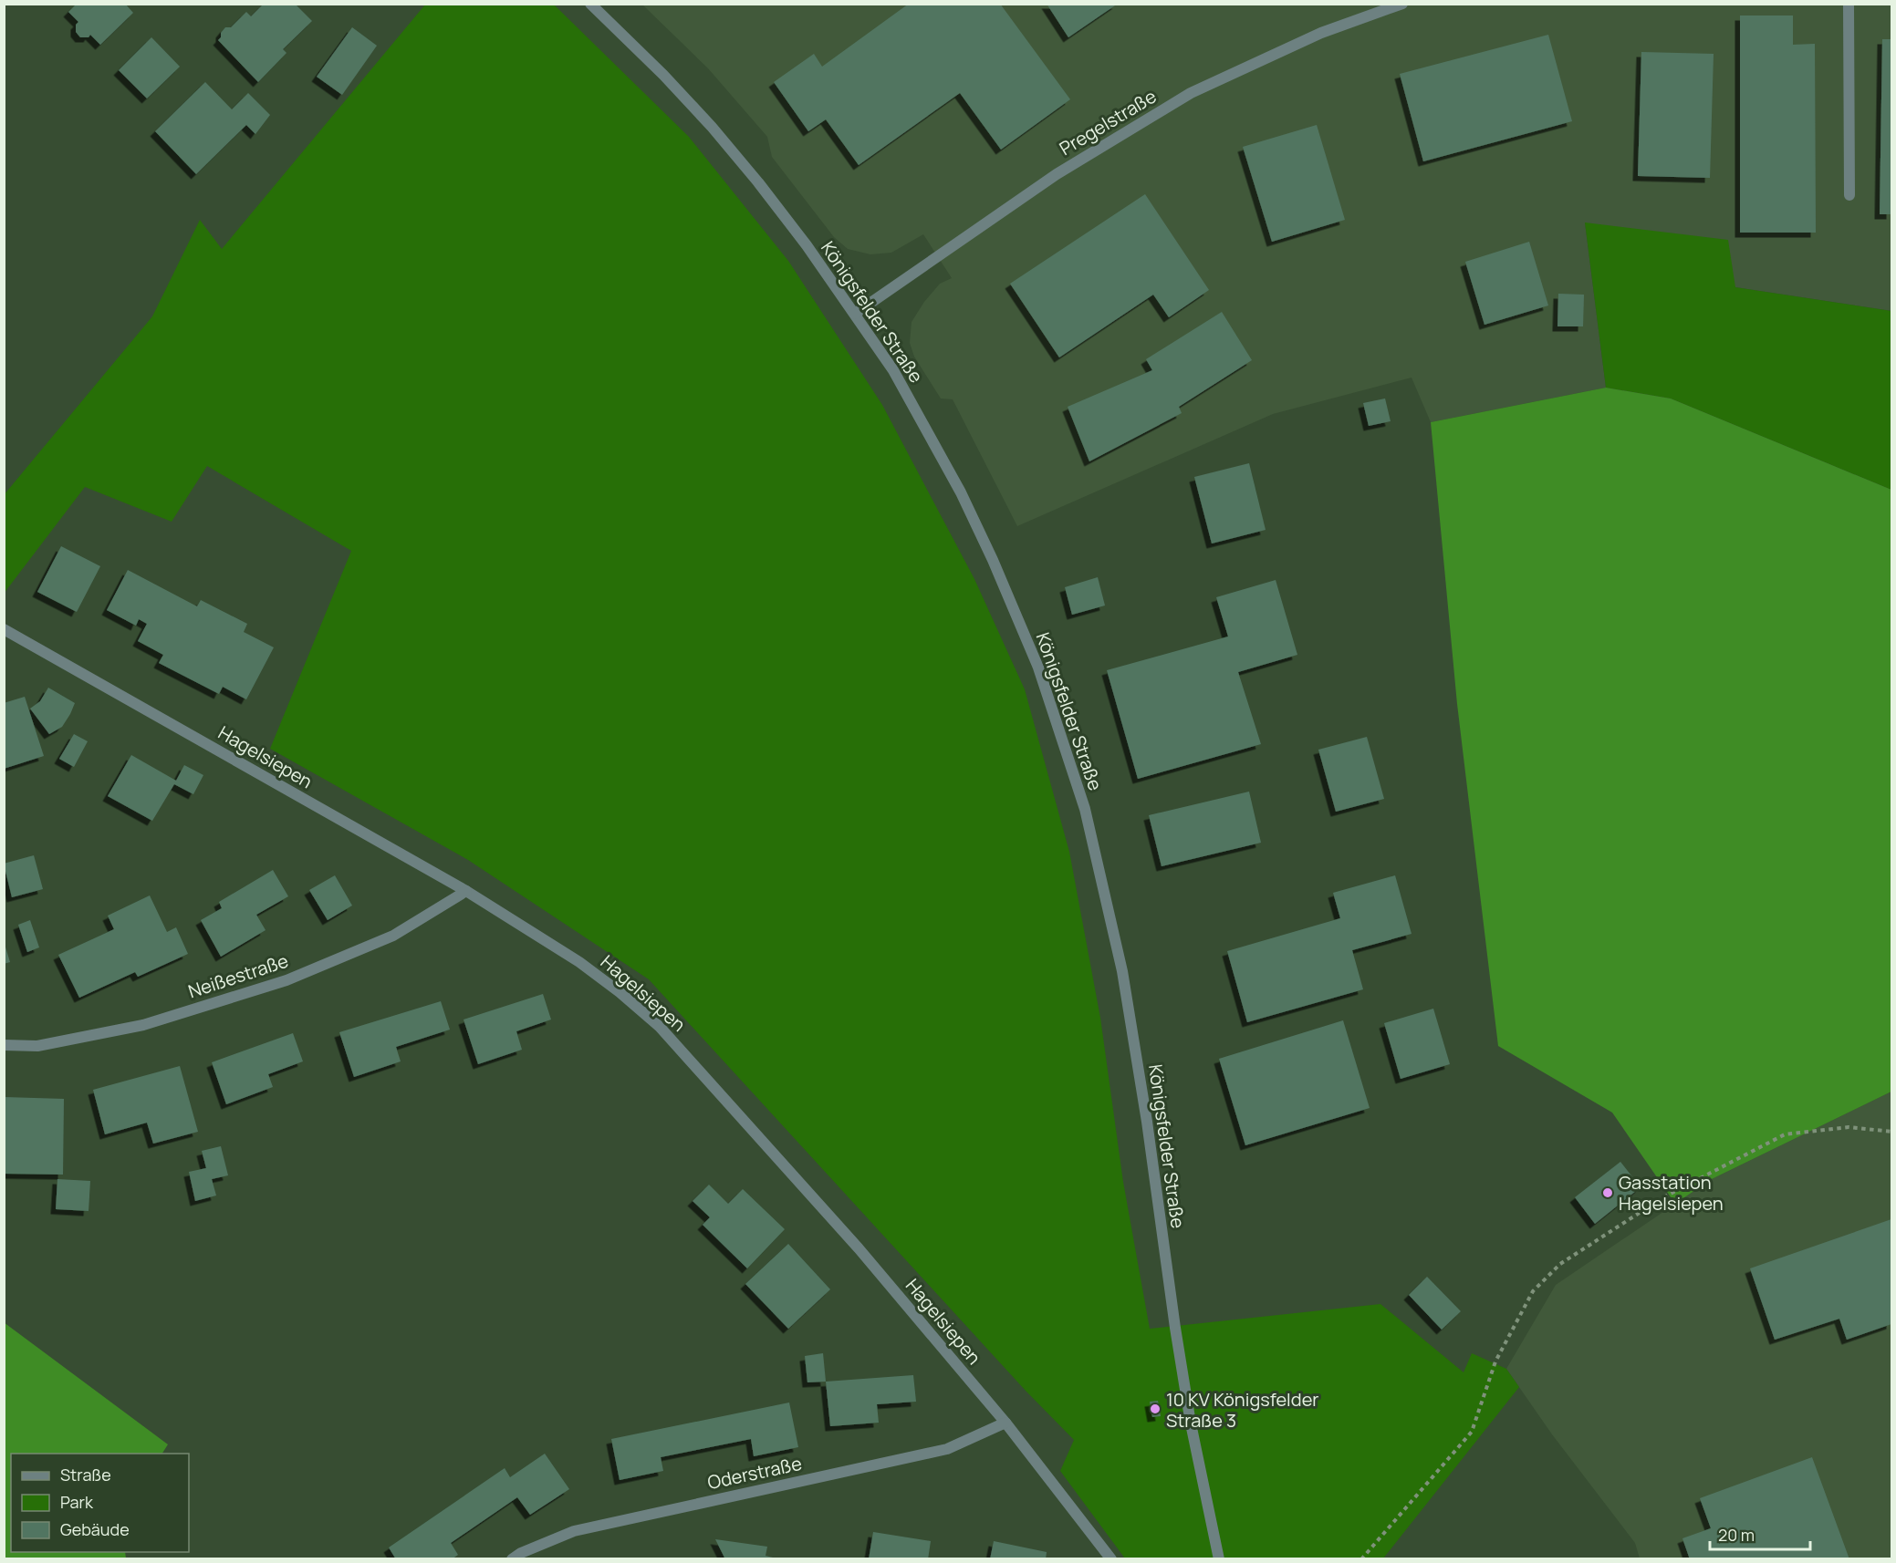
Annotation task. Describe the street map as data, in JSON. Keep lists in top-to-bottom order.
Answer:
{
  "streets": {
    "street": [
      "Pregelstraße",
      "Königsfelder Straße",
      "Hagelsiepen",
      "Neißestraße",
      "Oderstraße"
    ]
  },
  "crossings": [
    ["Pregelstraße", "Königsfelder Straße"],
    ["Hagelsiepen", "Neißestraße"],
    ["Hagelsiepen", "Oderstraße"]
  ],
  "places": ["Gasstation Hagelsiepen", "10 KV Königsfelder Straße 3"],
  "legend": ["Straße", "Park", "Gebäude"],
  "scale_bar": "20 m"
}
